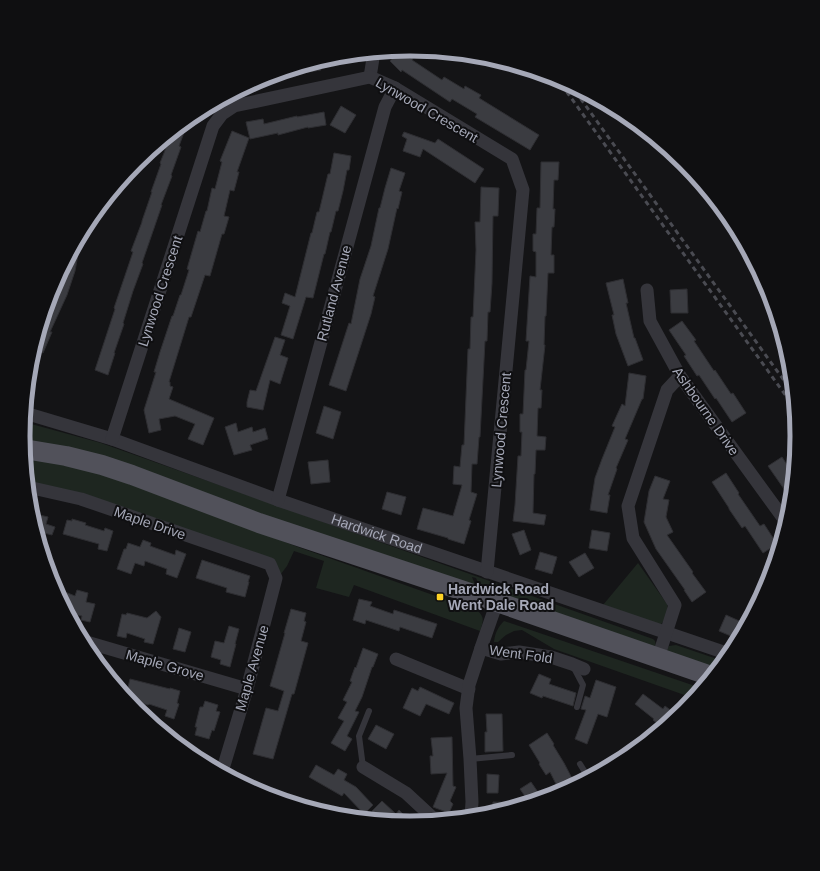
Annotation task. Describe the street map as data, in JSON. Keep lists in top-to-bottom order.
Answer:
{
  "streets": {
    "main road": ["Hardwick Road"],
    "street": [
      "Lynwood Crescent",
      "Rutland Avenue",
      "Ashbourne Drive",
      "Maple Drive",
      "Went Fold",
      "Maple Grove",
      "Maple Avenue"
    ]
  },
  "crossings": [
    ["Lynwood Crescent", "Rutland Avenue"],
    ["Lynwood Crescent", "Hardwick Road"],
    ["Rutland Avenue", "Hardwick Road"],
    ["Maple Drive", "Maple Avenue"],
    ["Maple Grove", "Maple Avenue"]
  ],
  "places": {
    "transit": ["Hardwick Road Went Dale Road"]
  }
}
